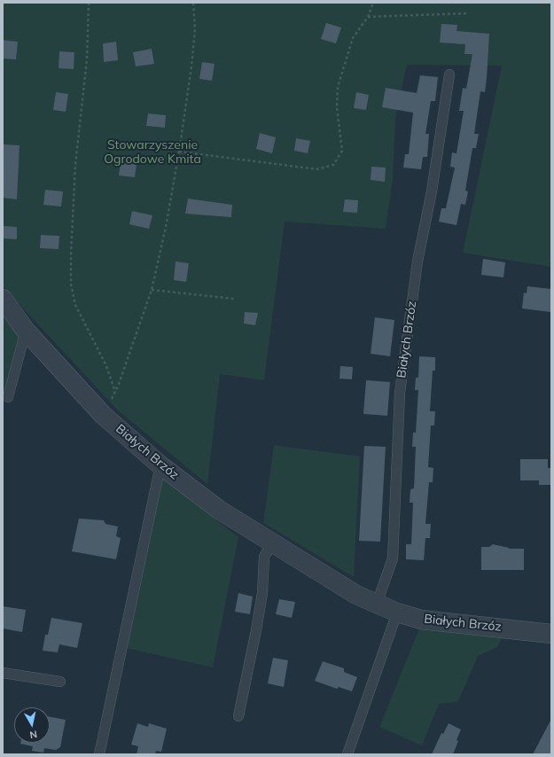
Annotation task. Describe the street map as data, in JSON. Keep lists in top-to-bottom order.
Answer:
{
  "streets": {
    "street": ["Białych Brzóz"]
  },
  "parks": ["Stowarzyszenie Ogrodowe Kmita"],
  "north": "bottom"
}
